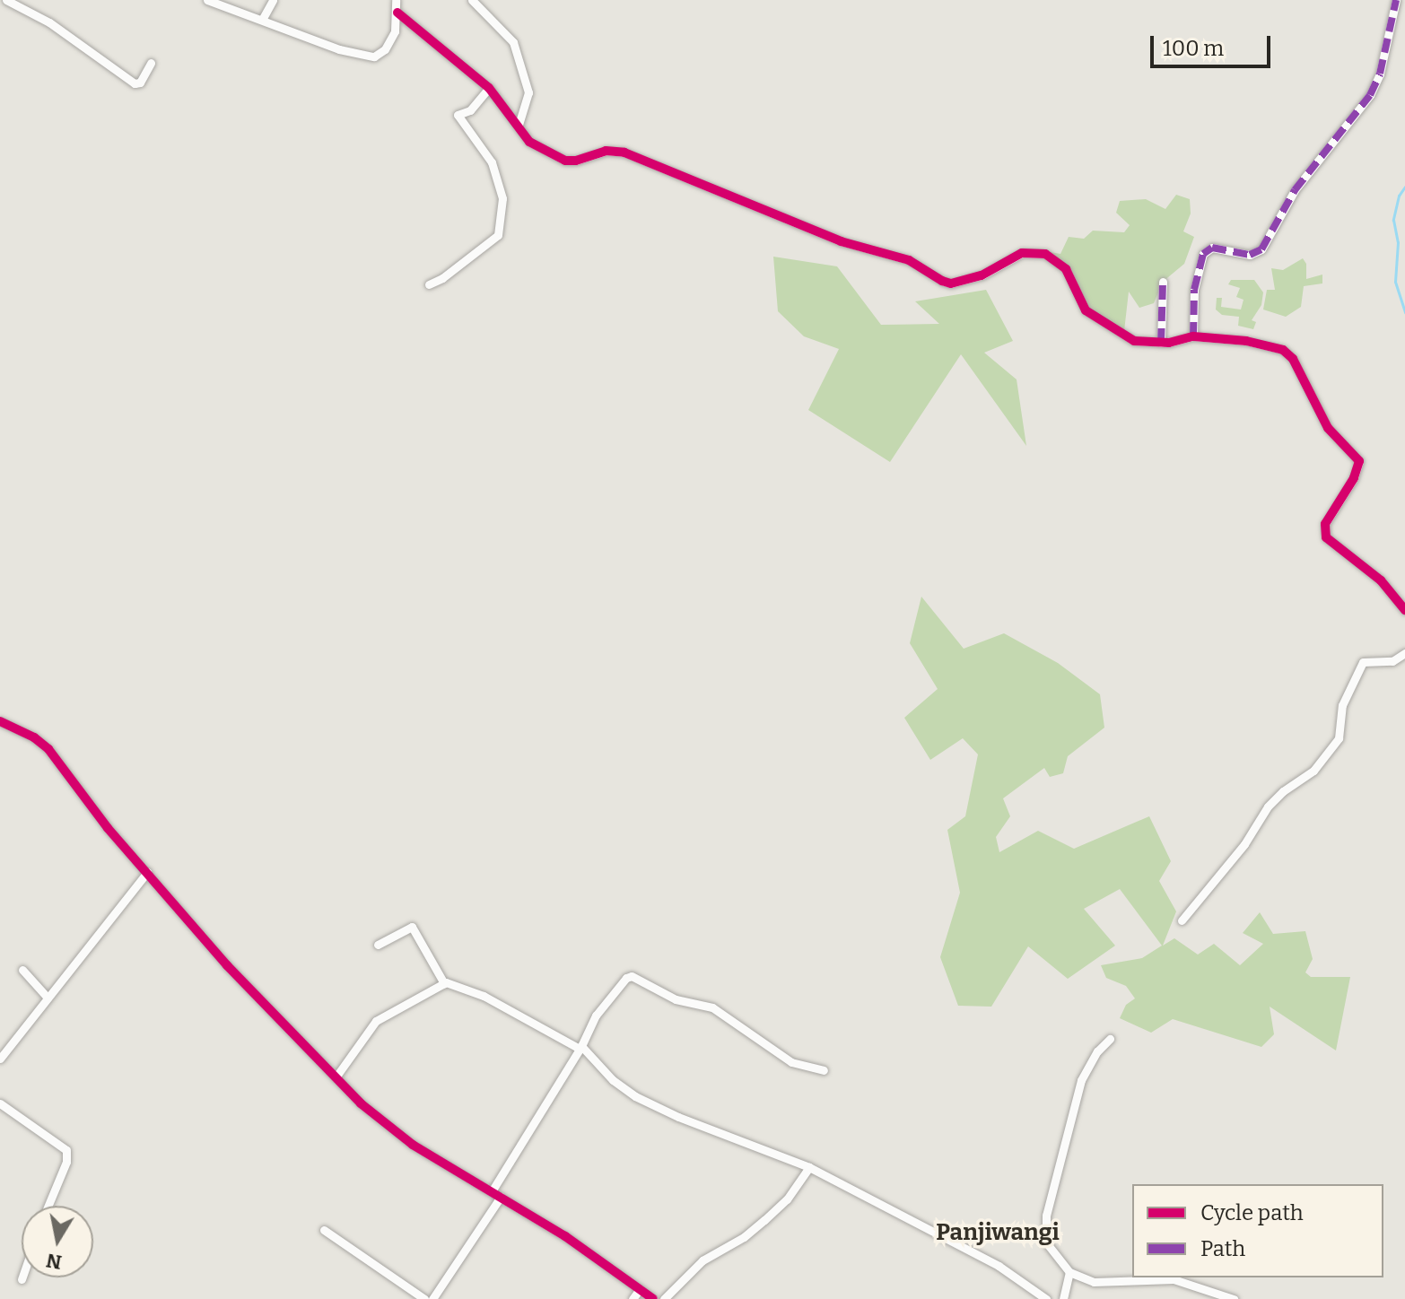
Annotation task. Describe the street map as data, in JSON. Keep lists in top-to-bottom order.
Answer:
{
  "districts": ["Panjiwangi"],
  "legend": ["Cycle path", "Path"],
  "scale_bar": "100 m",
  "north": "bottom"
}
